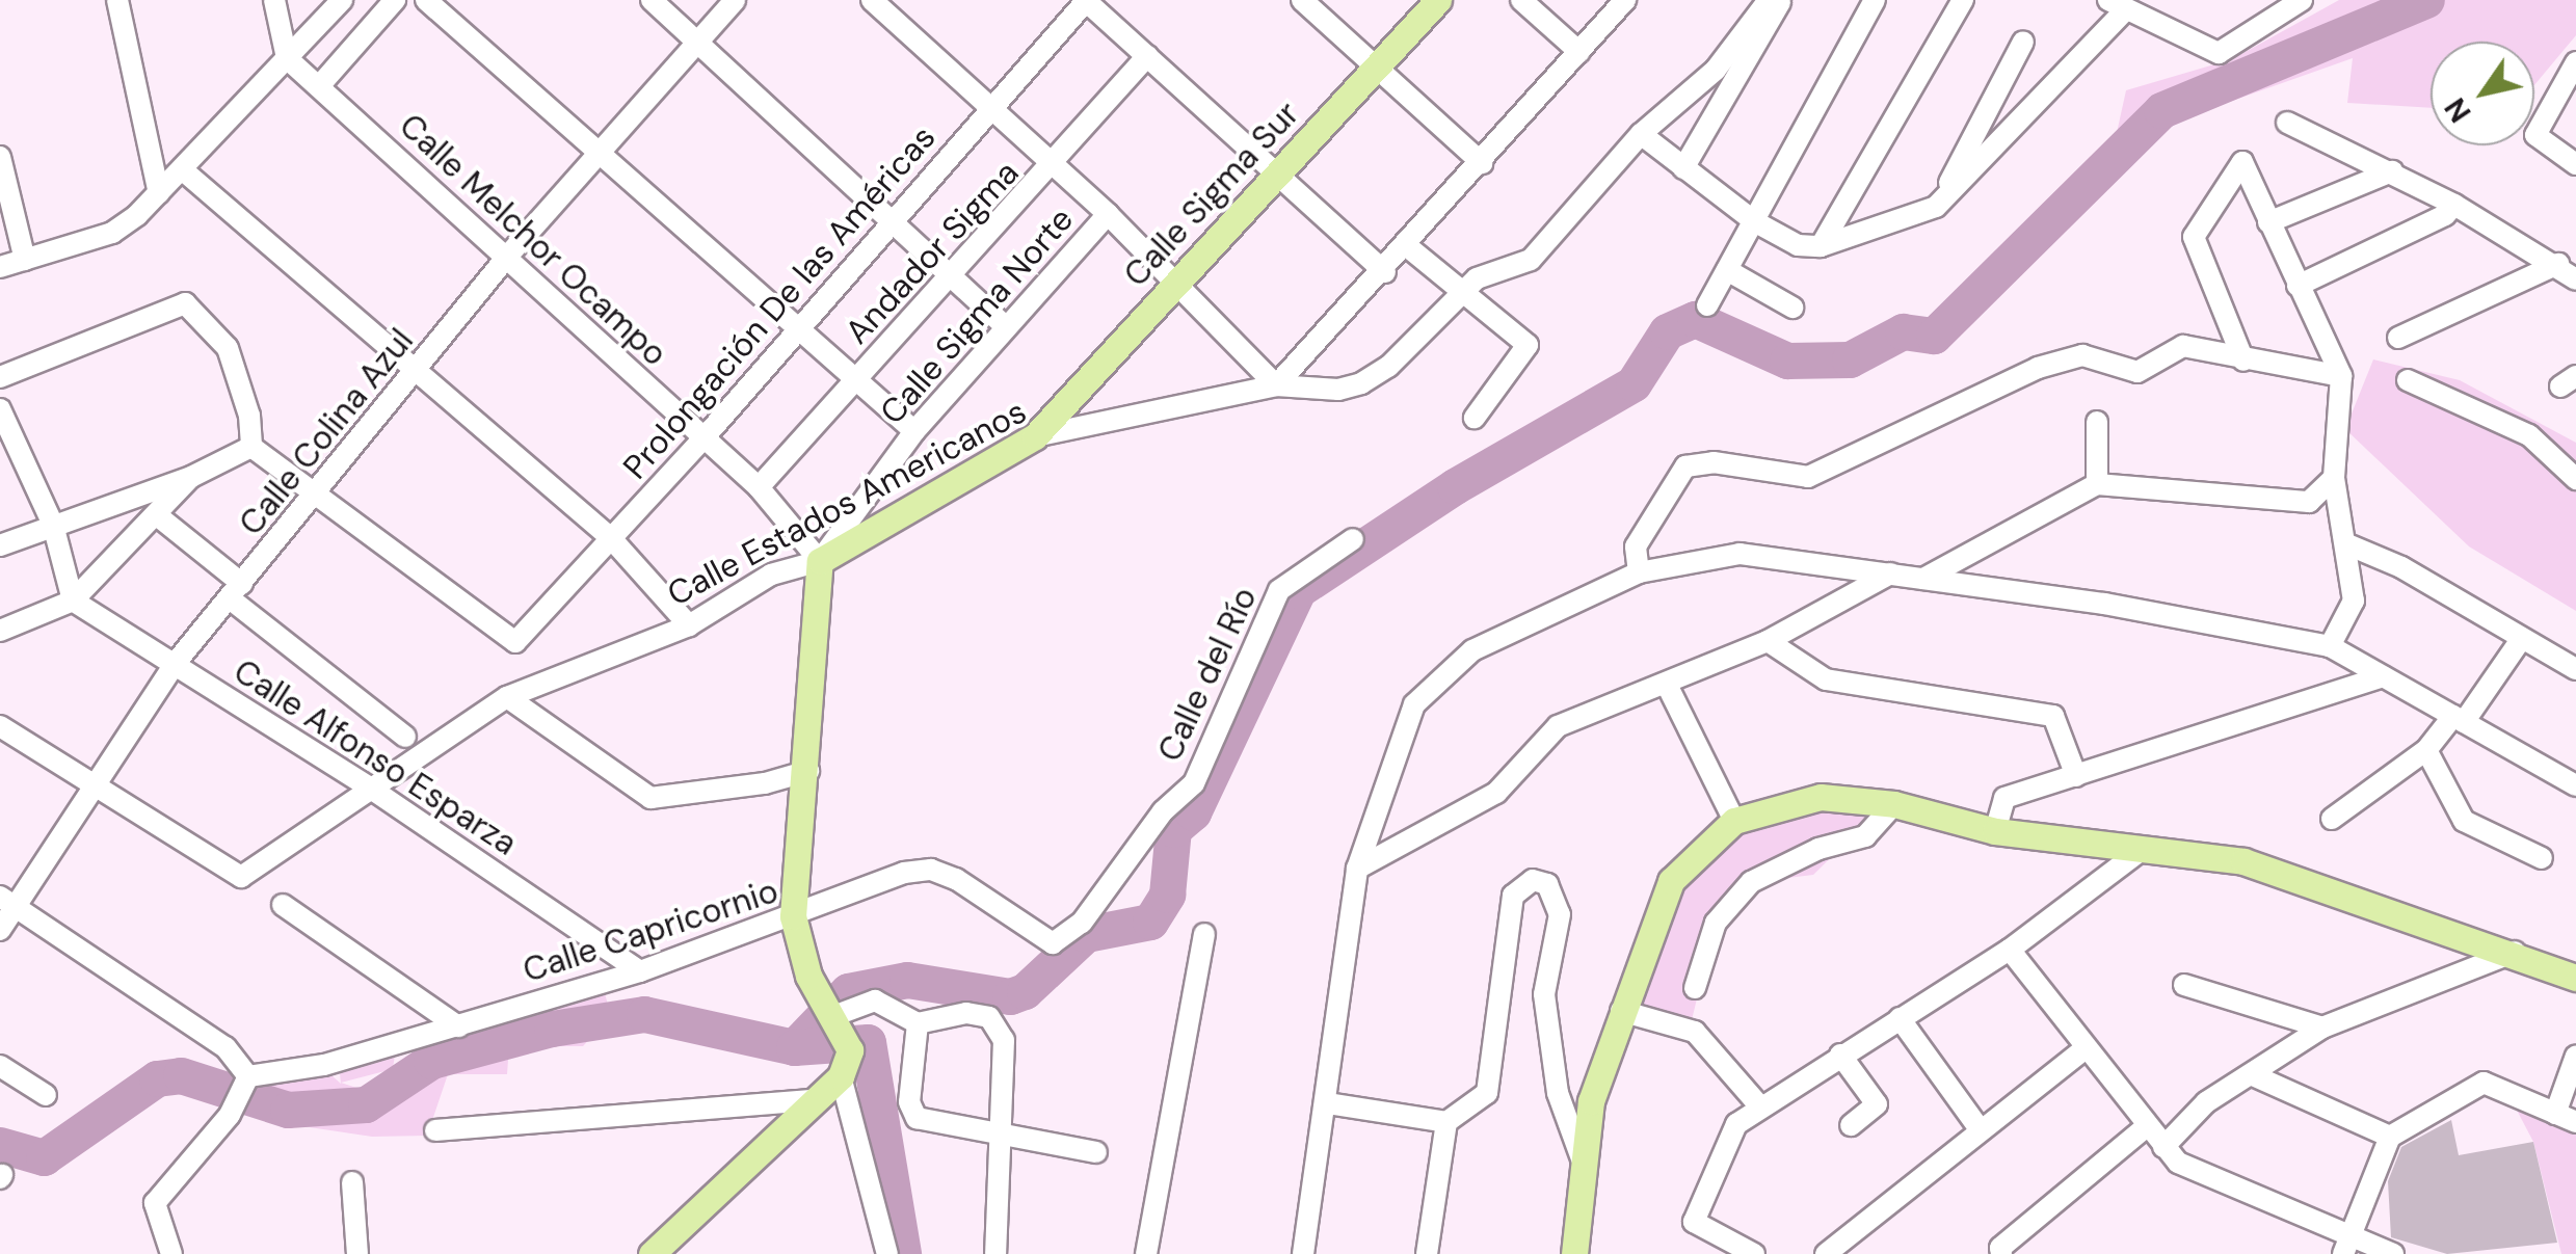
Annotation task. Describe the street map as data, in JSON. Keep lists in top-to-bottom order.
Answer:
{
  "streets": {
    "main road": ["Calle Sigma Sur", "Calle Estados Americanos"],
    "street": [
      "Calle Melchor Ocampo",
      "Andador Sigma",
      "Prolongación De las Américas",
      "Calle Sigma Norte",
      "Calle Colina Azul",
      "Calle del Río",
      "Calle Alfonso Esparza",
      "Calle Capricornio"
    ]
  },
  "crossings": [
    ["Calle Sigma Sur", "Calle Estados Americanos"],
    ["Calle Melchor Ocampo", "Andador Sigma"],
    ["Calle Melchor Ocampo", "Prolongación De las Américas"],
    ["Calle Melchor Ocampo", "Calle Sigma Norte"],
    ["Calle Melchor Ocampo", "Calle Colina Azul"],
    ["Calle Melchor Ocampo", "Calle Estados Americanos"],
    ["Prolongación De las Américas", "Calle Colina Azul"],
    ["Calle Sigma Norte", "Calle Estados Americanos"],
    ["Calle Colina Azul", "Calle Estados Americanos"],
    ["Calle Colina Azul", "Calle Alfonso Esparza"],
    ["Calle Estados Americanos", "Calle Alfonso Esparza"],
    ["Calle del Río", "Calle Capricornio"],
    ["Calle Alfonso Esparza", "Calle Capricornio"]
  ],
  "north": "bottom left"
}
